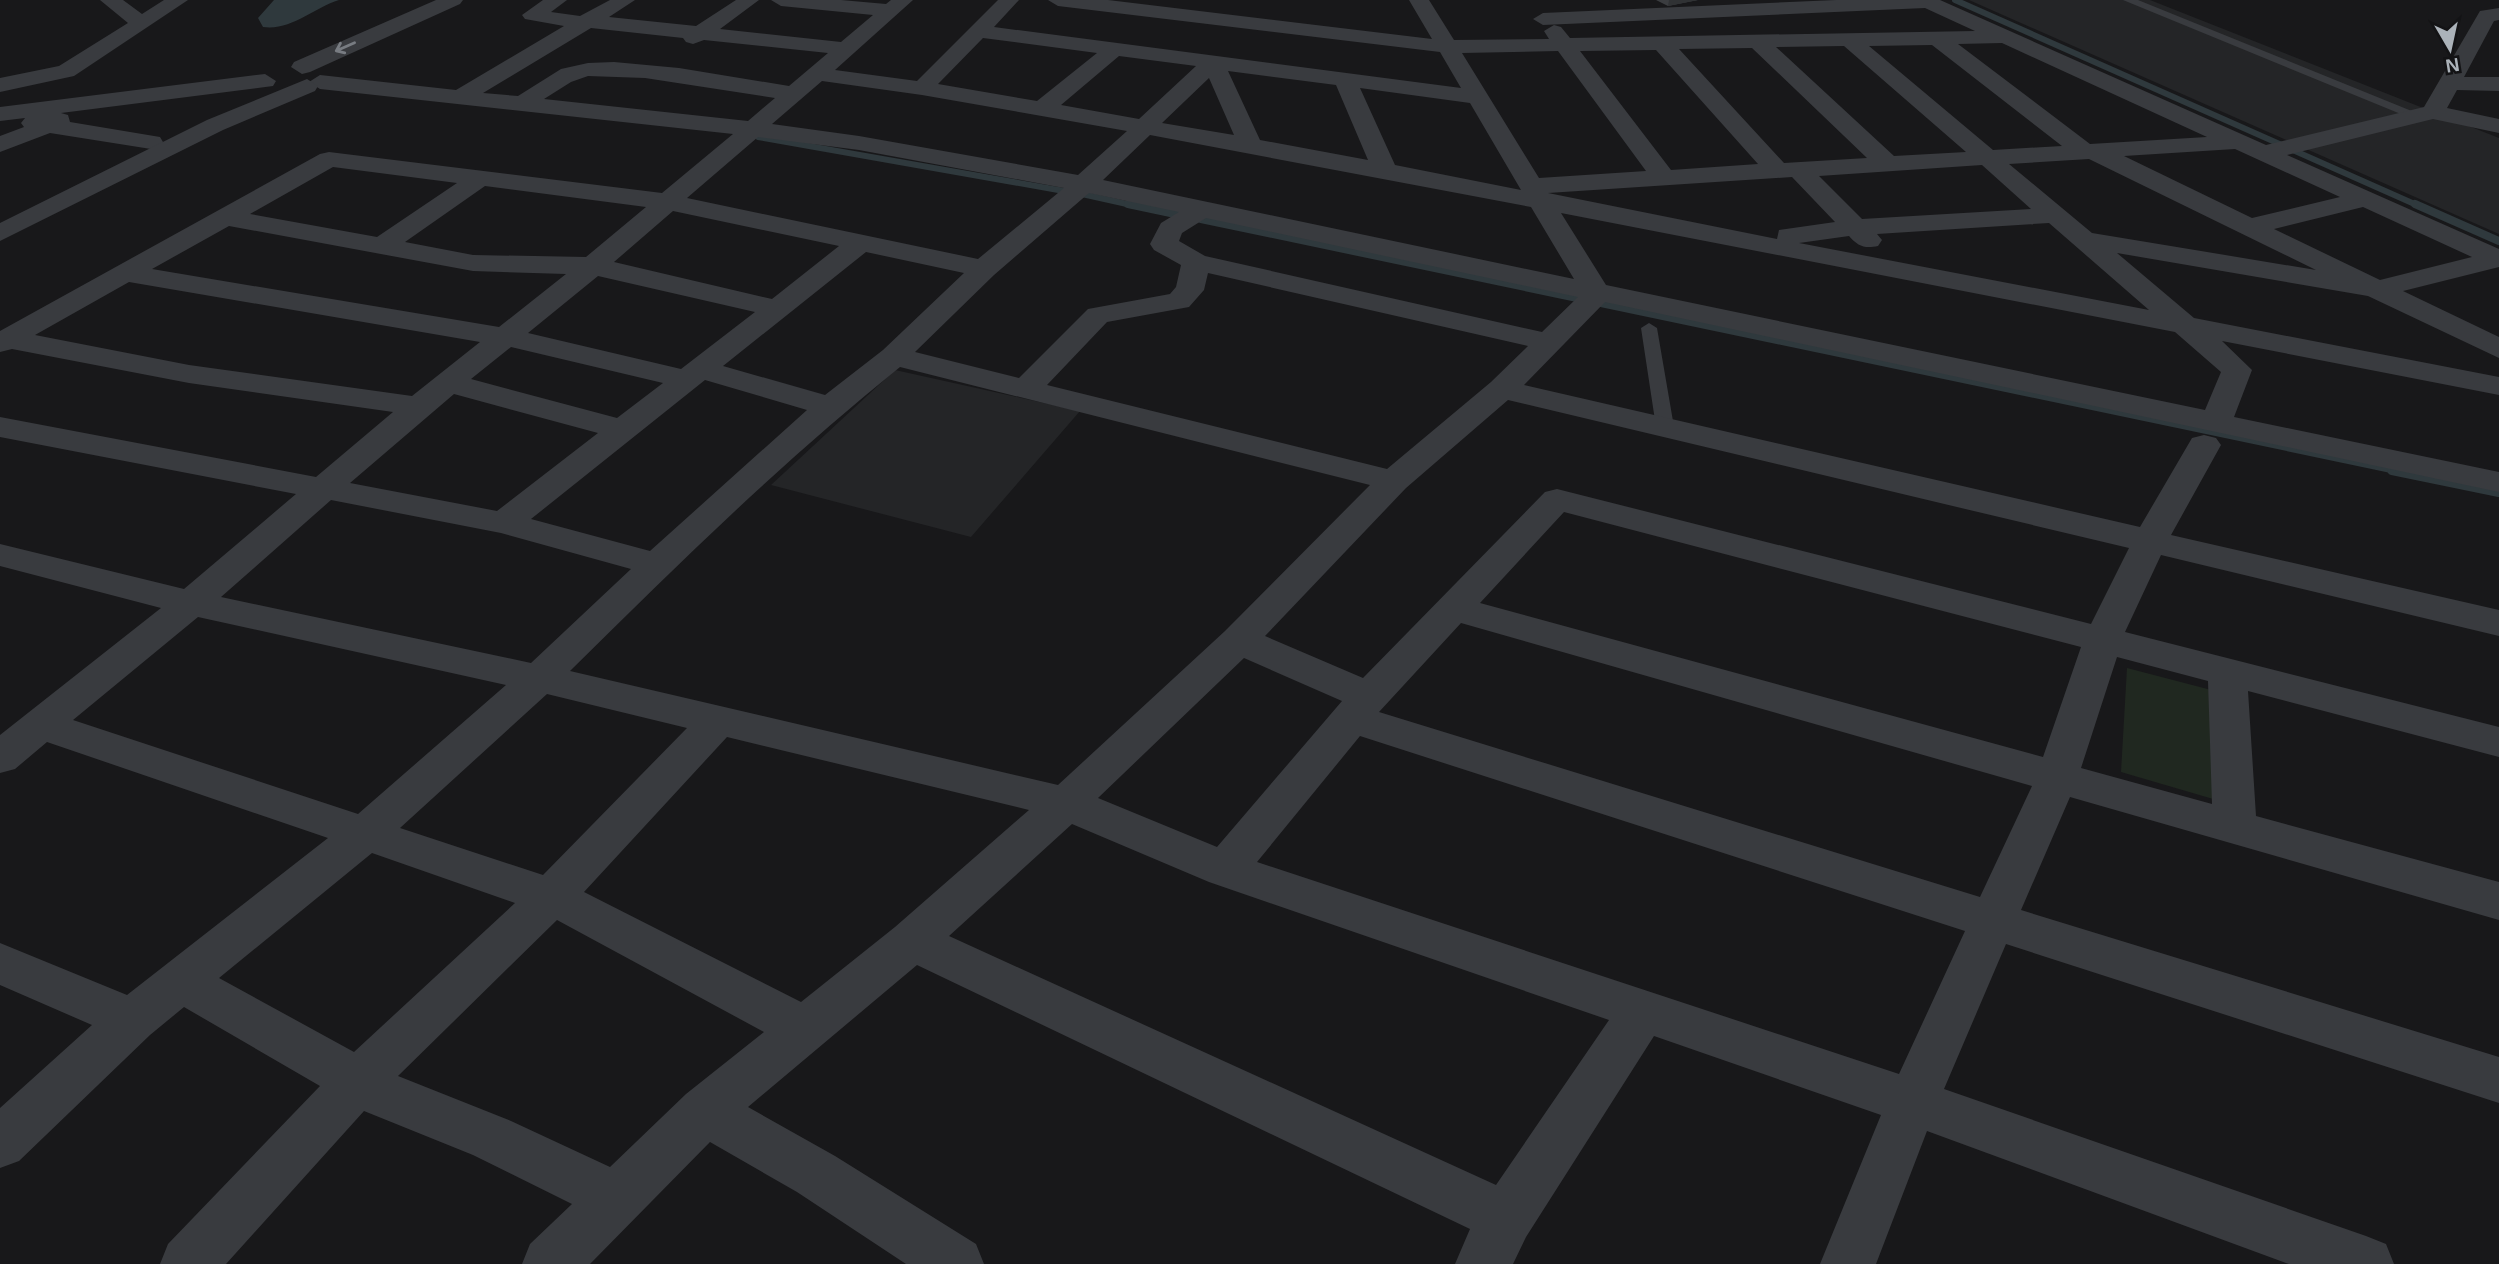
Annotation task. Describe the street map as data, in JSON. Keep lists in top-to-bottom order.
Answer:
{
  "north": "bottom"
}
